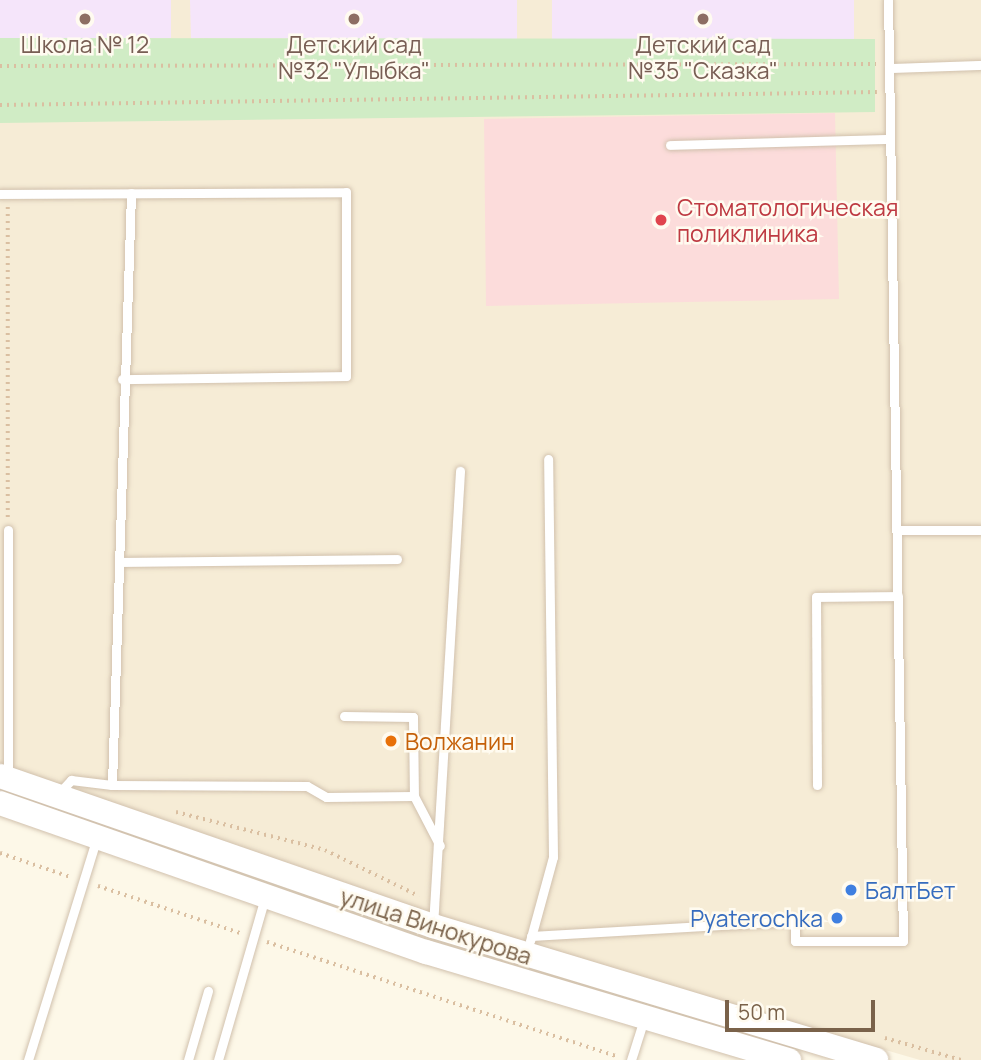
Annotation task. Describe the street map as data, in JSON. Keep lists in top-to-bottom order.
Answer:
{
  "streets": {
    "main road": ["улица Винокурова"]
  },
  "places": [
    "Школа № 12",
    "Детский сад №32 \"Улыбка\"",
    "Детский сад №35 \"Сказка\"",
    "Cтоматологическая поликлиника",
    "Волжанин",
    "БалтБет",
    "Pyaterochka"
  ],
  "scale_bar": "50 m"
}
